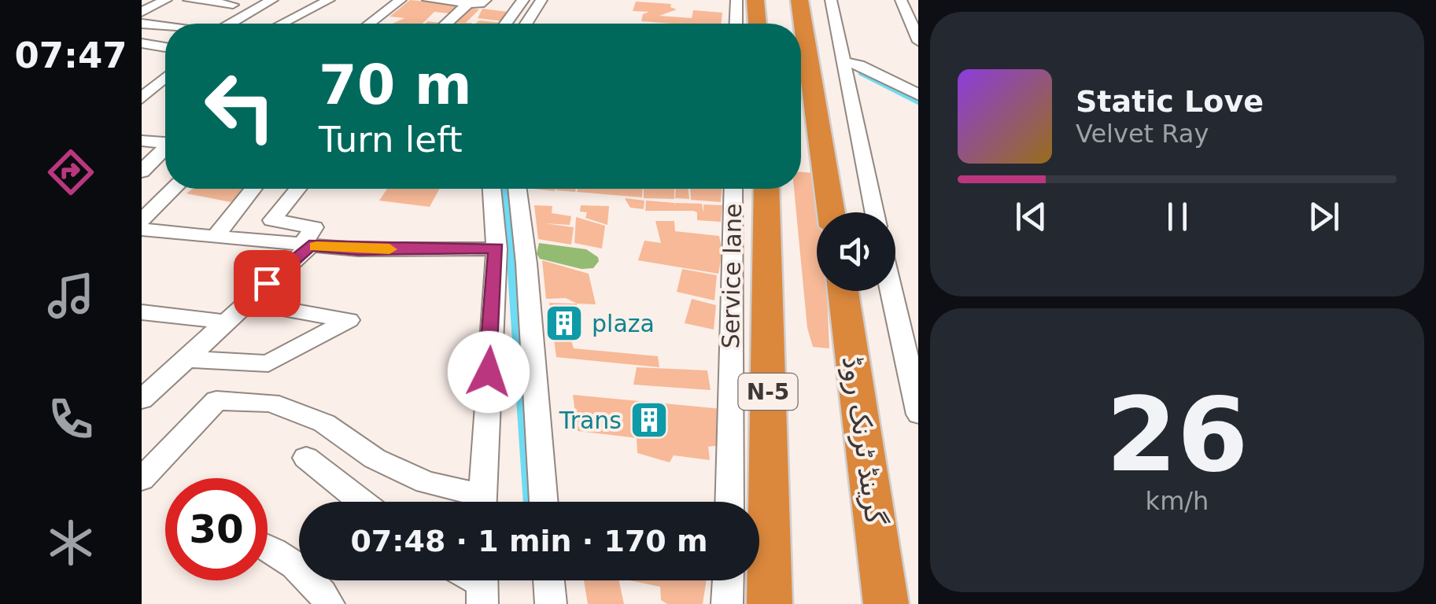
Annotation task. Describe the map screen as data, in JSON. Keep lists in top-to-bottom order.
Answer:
{
  "streets": {
    "highway": ["N-5", "گرینڈ ٹرنک روڈ"],
    "street": ["Service lane"]
  },
  "places": {
    "building": ["plaza", "Trans"]
  },
  "page": {
    "tabs": "07:47",
    "turn": ["70 m", "Turn left"],
    "song": ["Static Love", "Velvet Ray"],
    "tile": ["26", "km/h"],
    "limit": "30",
    "trip": "07:48 · 1 min · 170 m"
  }
}
